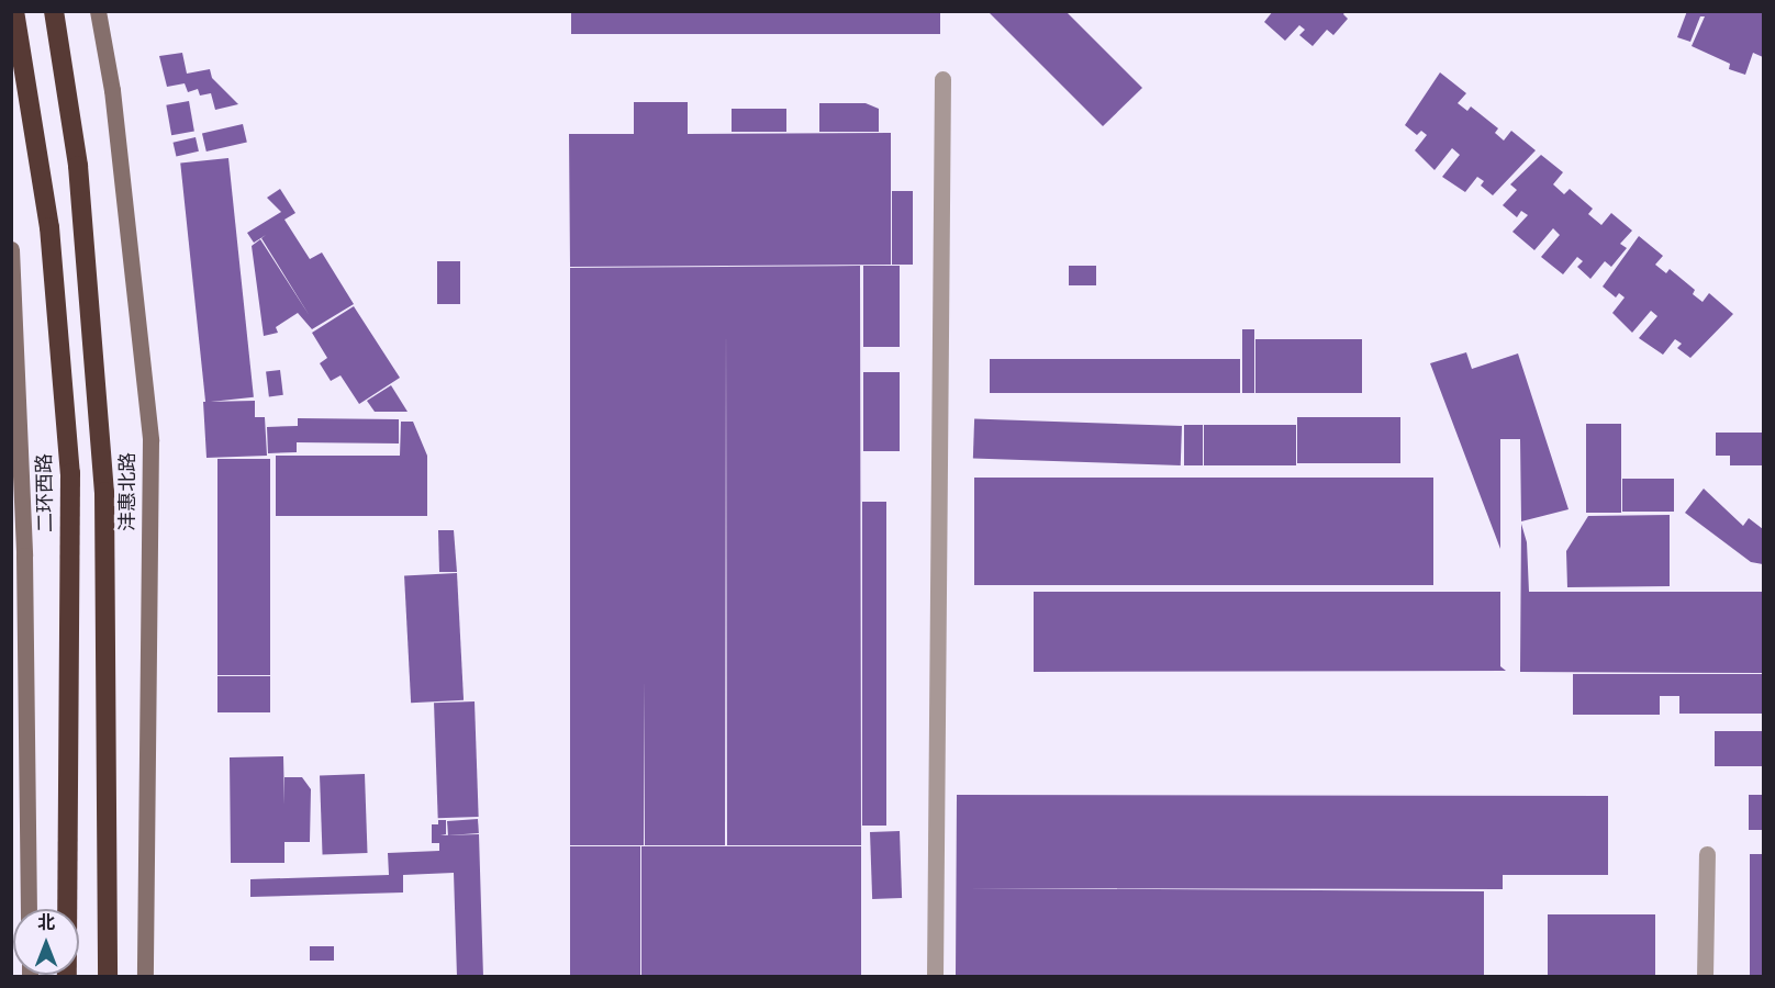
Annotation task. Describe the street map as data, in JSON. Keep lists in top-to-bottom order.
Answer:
{
  "streets": {
    "highway": ["二环西路"],
    "main road": ["沣惠北路"]
  },
  "north": "top"
}
